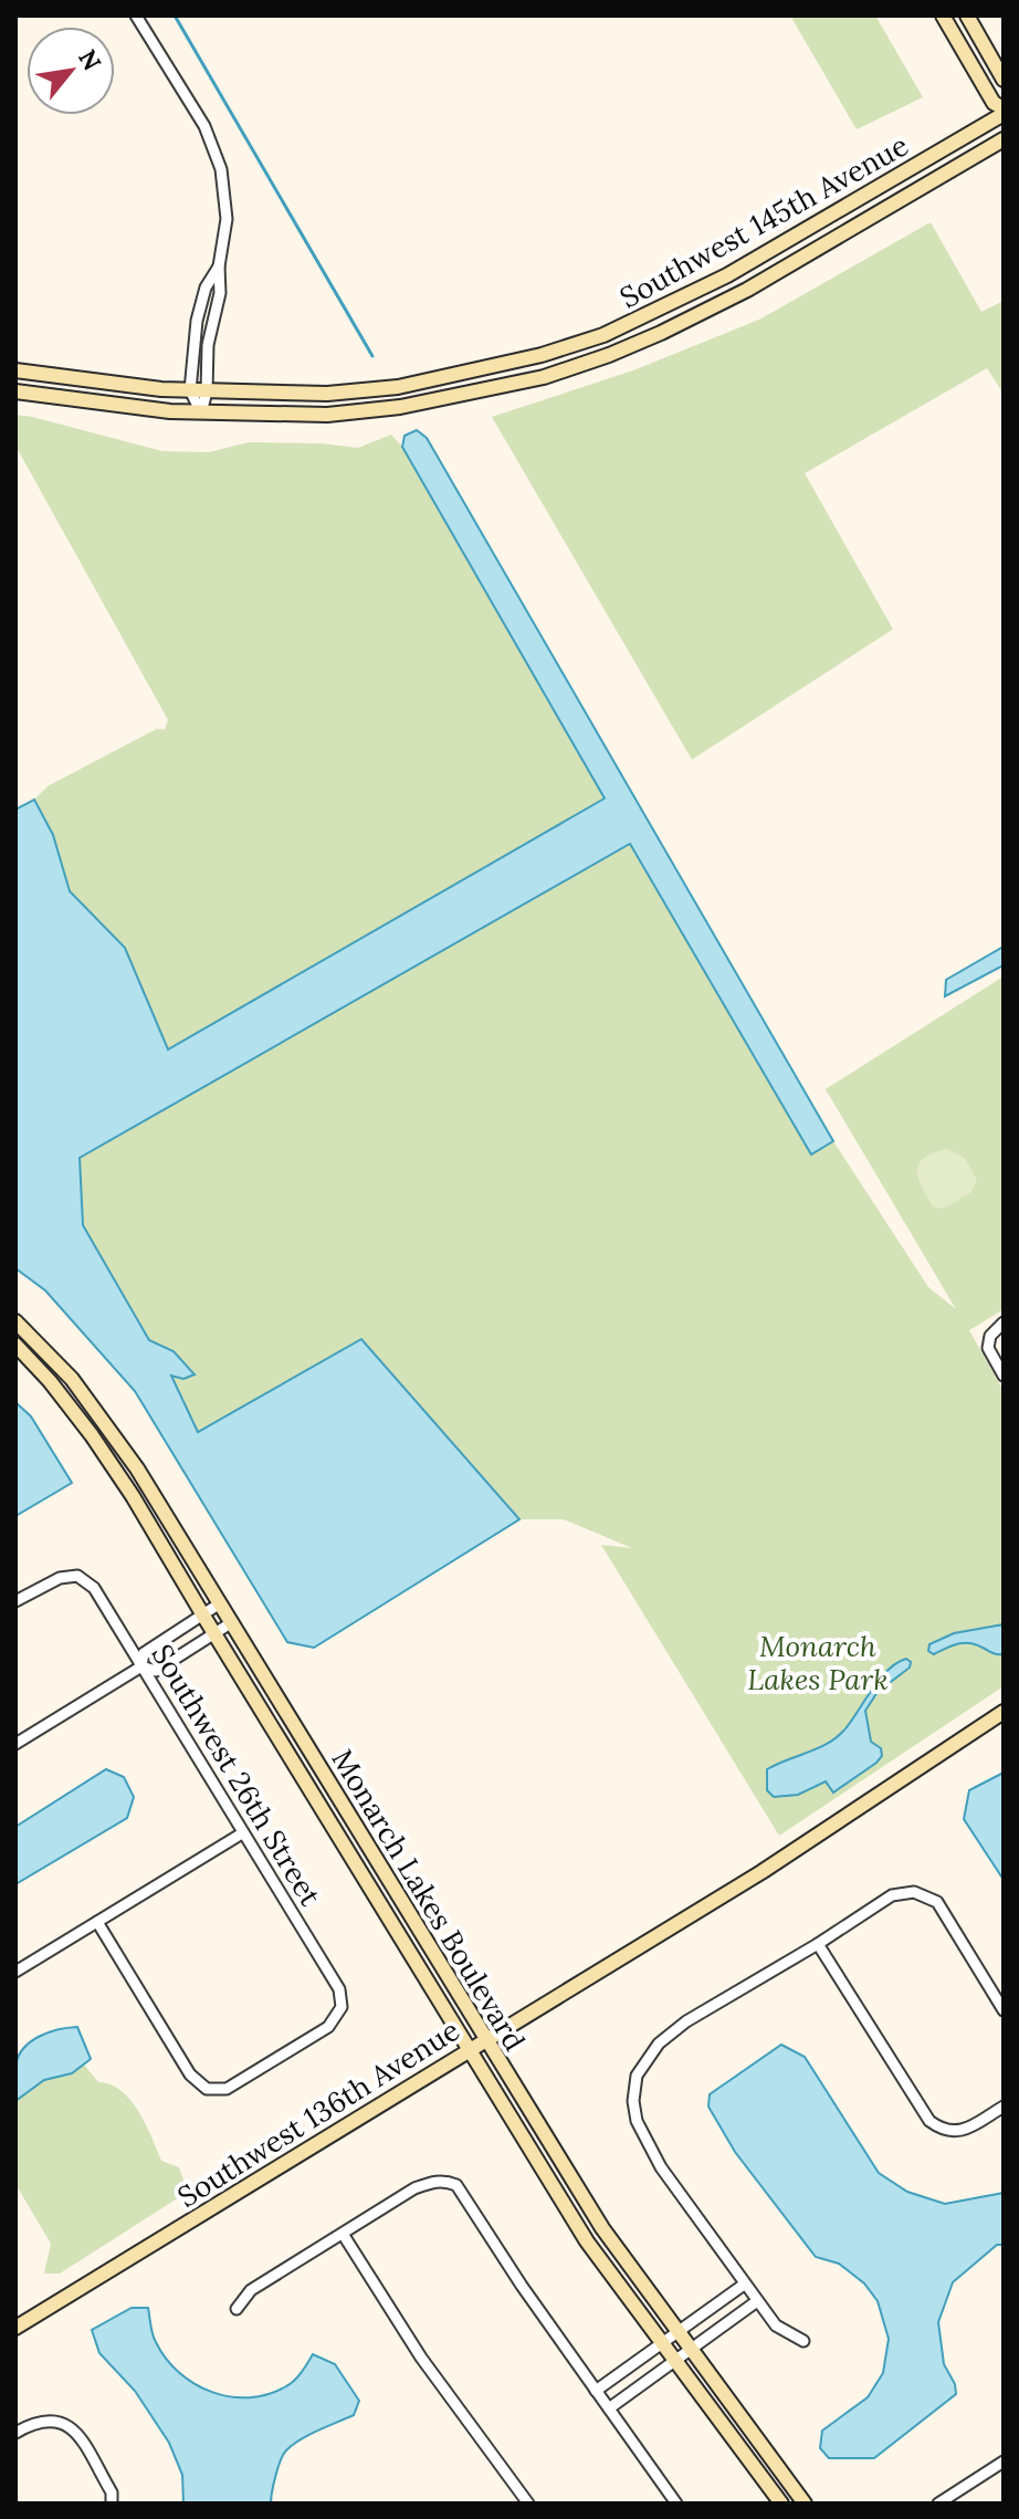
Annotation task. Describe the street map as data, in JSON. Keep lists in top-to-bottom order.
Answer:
{
  "streets": {
    "street": [
      "Southwest 145th Avenue",
      "Southwest 26th Street",
      "Monarch Lakes Boulevard",
      "Southwest 136th Avenue"
    ]
  },
  "crossings": [
    ["Monarch Lakes Boulevard", "Southwest 136th Avenue"]
  ],
  "parks": ["Monarch Lakes Park"],
  "north": "top right"
}
